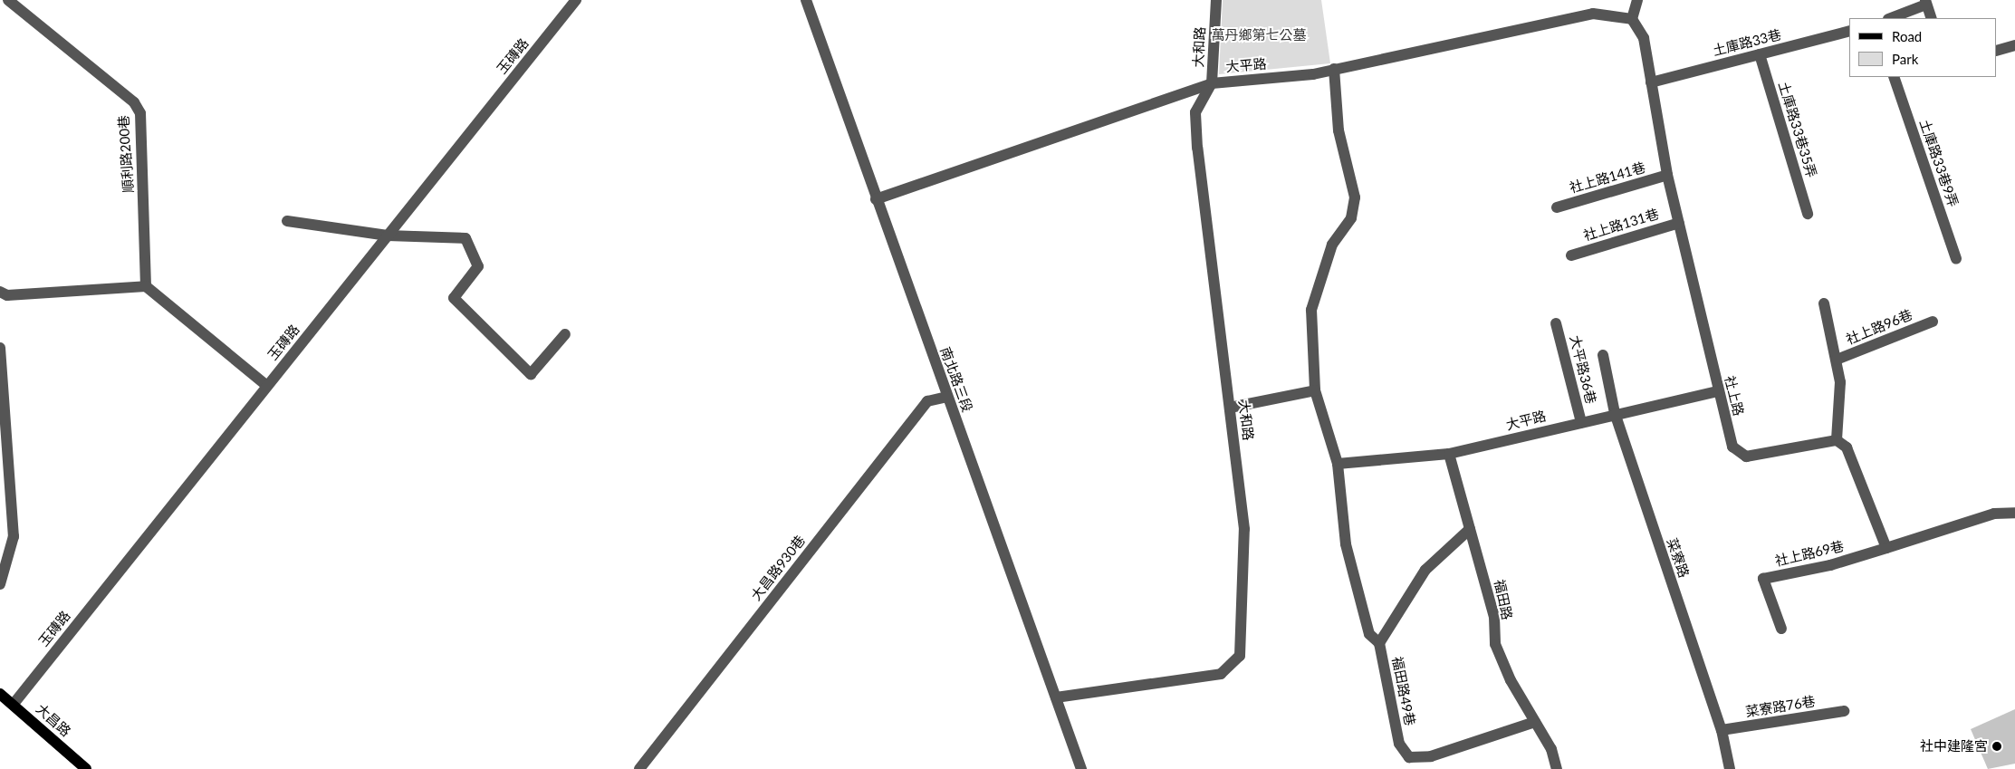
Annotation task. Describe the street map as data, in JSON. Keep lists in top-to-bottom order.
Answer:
{
  "streets": {
    "main road": ["大昌路"],
    "street": [
      "土庫路33巷",
      "大和路",
      "玉磚路",
      "大平路",
      "土庫路33巷35弄",
      "順利路200巷",
      "土庫路33巷9弄",
      "社上路141巷",
      "社上路131巷",
      "社上路96巷",
      "大平路36巷",
      "南北路三段",
      "社上路",
      "社上路69巷",
      "菜寮路",
      "大昌路930巷",
      "福田路",
      "福田路49巷",
      "菜寮路76巷"
    ]
  },
  "crossings": [
    ["土庫路33巷", "土庫路33巷35弄"],
    ["土庫路33巷", "社上路"],
    ["大和路", "大平路"],
    ["大和路", "南北路三段"],
    ["玉磚路", "大昌路"],
    ["大平路", "大平路36巷"],
    ["大平路", "南北路三段"],
    ["大平路", "社上路"],
    ["大平路", "菜寮路"],
    ["大平路", "福田路"],
    ["社上路141巷", "社上路"],
    ["社上路131巷", "社上路"],
    ["社上路96巷", "社上路"],
    ["南北路三段", "大昌路930巷"],
    ["菜寮路", "菜寮路76巷"],
    ["福田路", "福田路49巷"]
  ],
  "parks": ["萬丹鄉第七公墓"],
  "places": ["社中建隆宮"],
  "legend": ["Road", "Park"]
}
